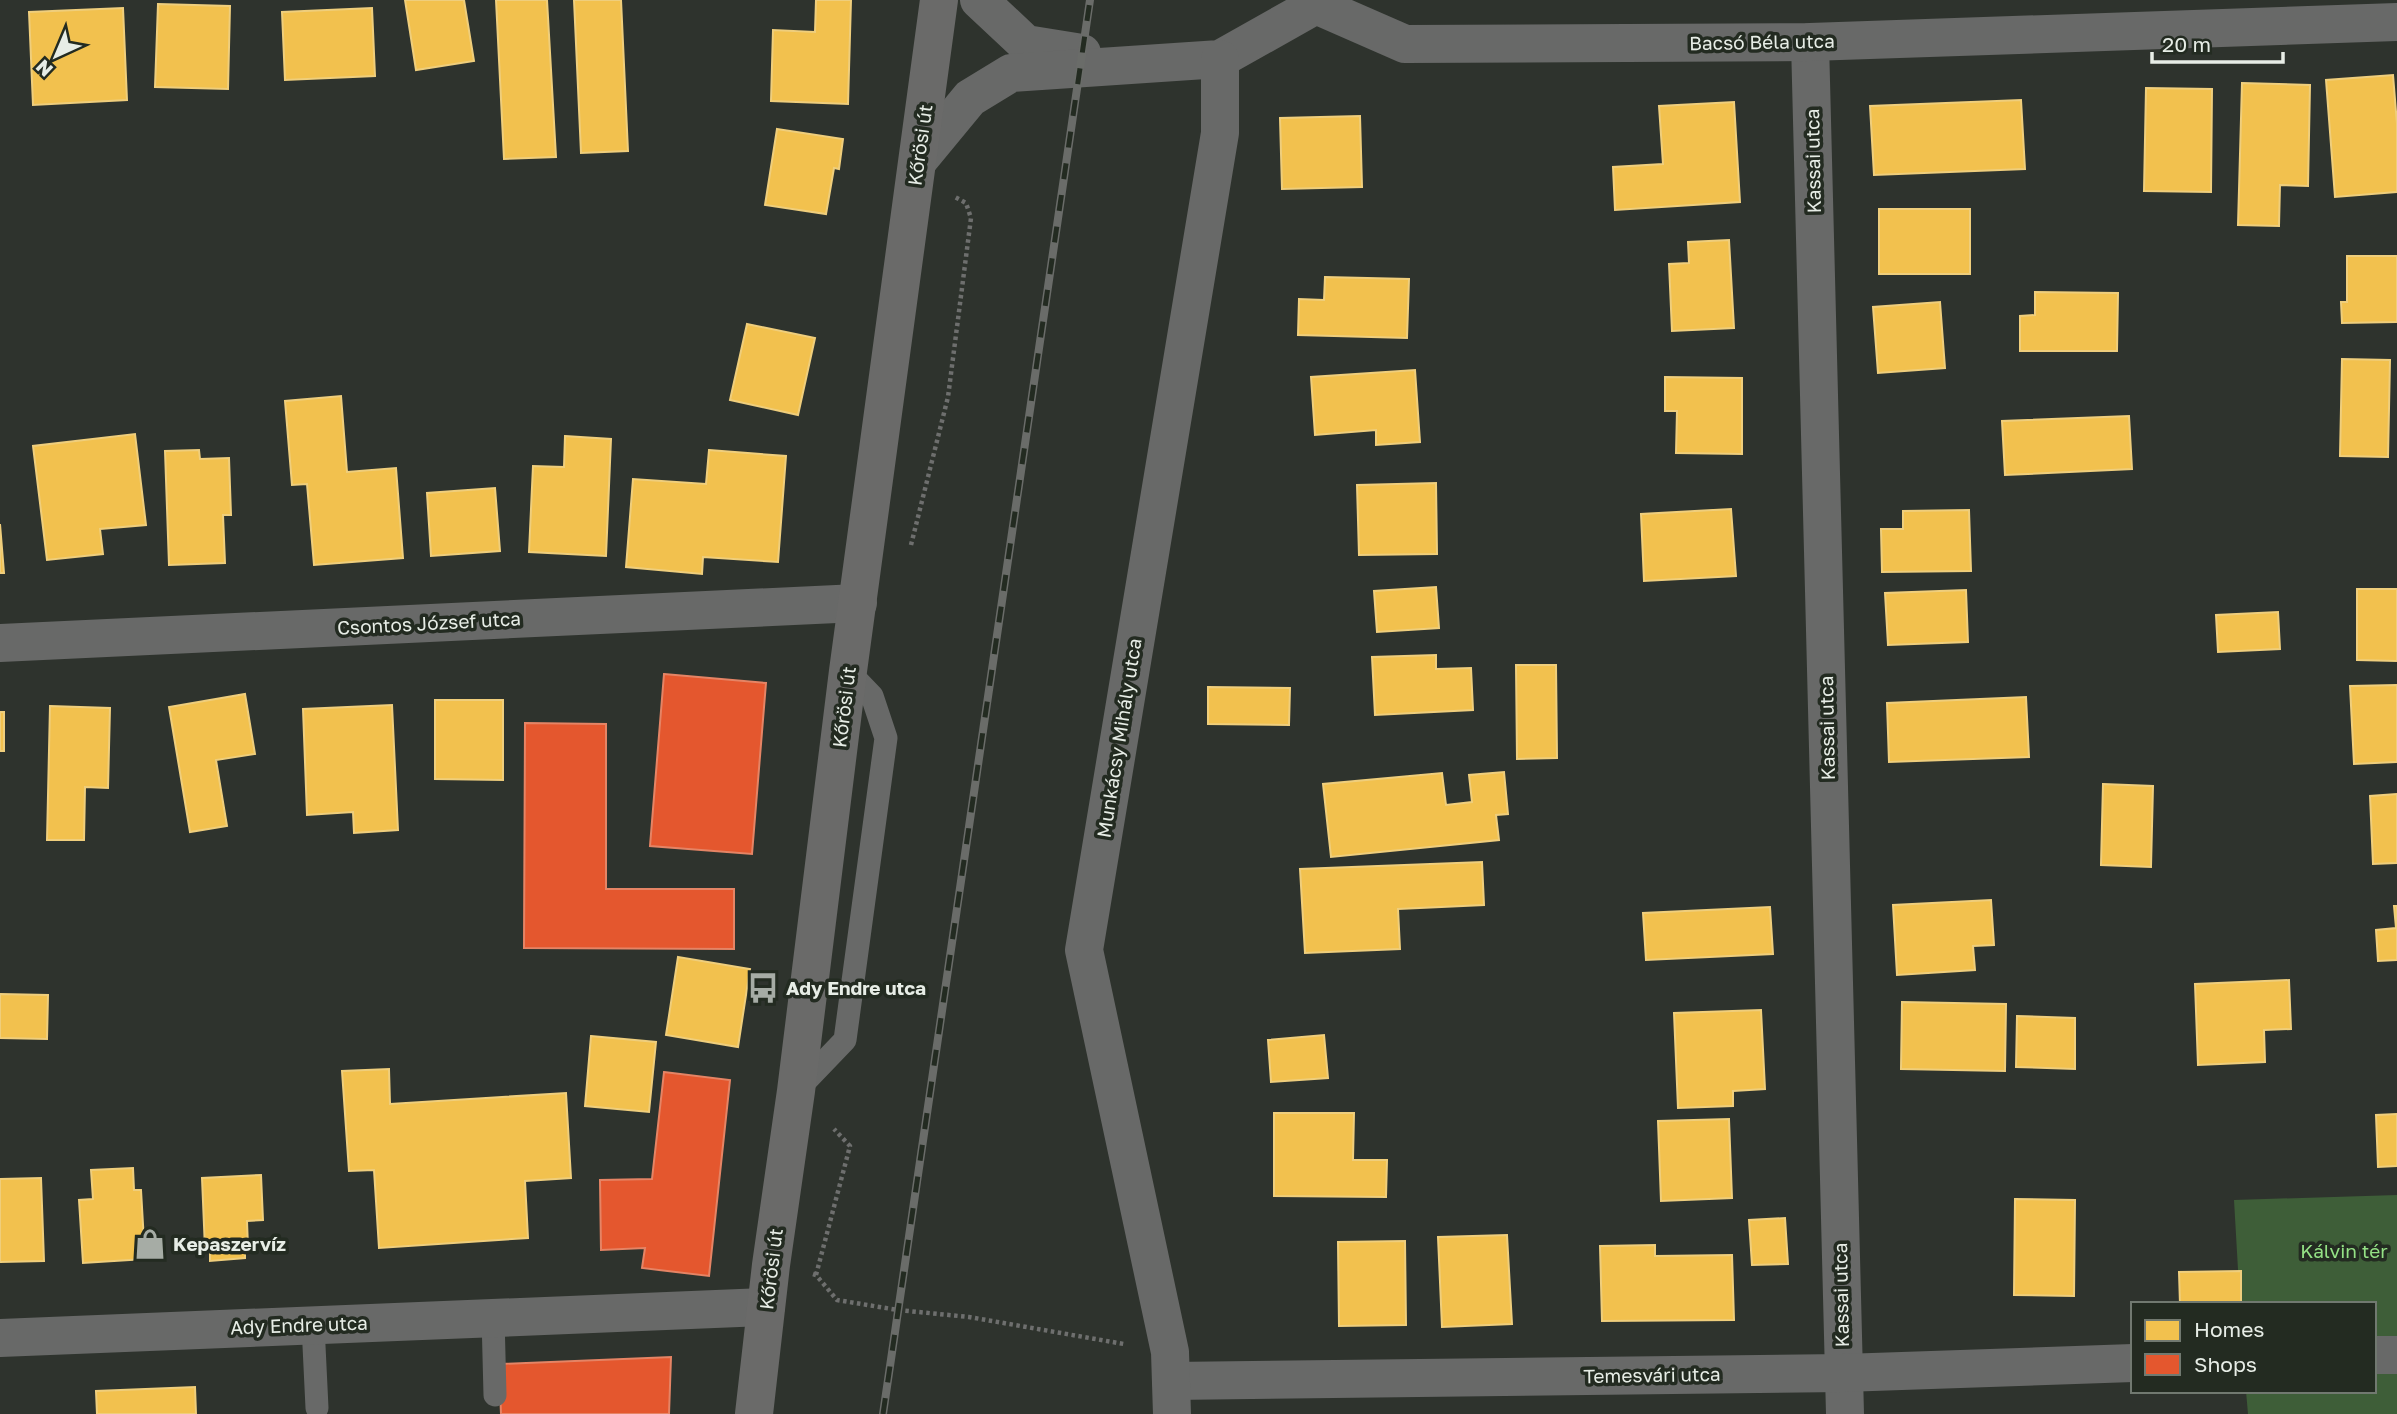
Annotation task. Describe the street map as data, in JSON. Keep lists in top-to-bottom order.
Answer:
{
  "streets": {
    "main road": ["Kőrösi út"],
    "street": [
      "Bacsó Béla utca",
      "Kassai utca",
      "Csontos József utca",
      "Munkácsy Mihály utca",
      "Ady Endre utca",
      "Temesvári utca"
    ]
  },
  "crossings": [
    ["Bacsó Béla utca", "Kőrösi út"],
    ["Bacsó Béla utca", "Kassai utca"],
    ["Bacsó Béla utca", "Munkácsy Mihály utca"],
    ["Kőrösi út", "Csontos József utca"],
    ["Kőrösi út", "Ady Endre utca"],
    ["Kassai utca", "Temesvári utca"],
    ["Munkácsy Mihály utca", "Temesvári utca"]
  ],
  "parks": ["Kálvin tér"],
  "places": {
    "bus stop": ["Ady Endre utca"],
    "shop": ["Kepaszervíz"]
  },
  "legend": ["Homes", "Shops"],
  "scale_bar": "20 m",
  "north": "bottom left"
}
